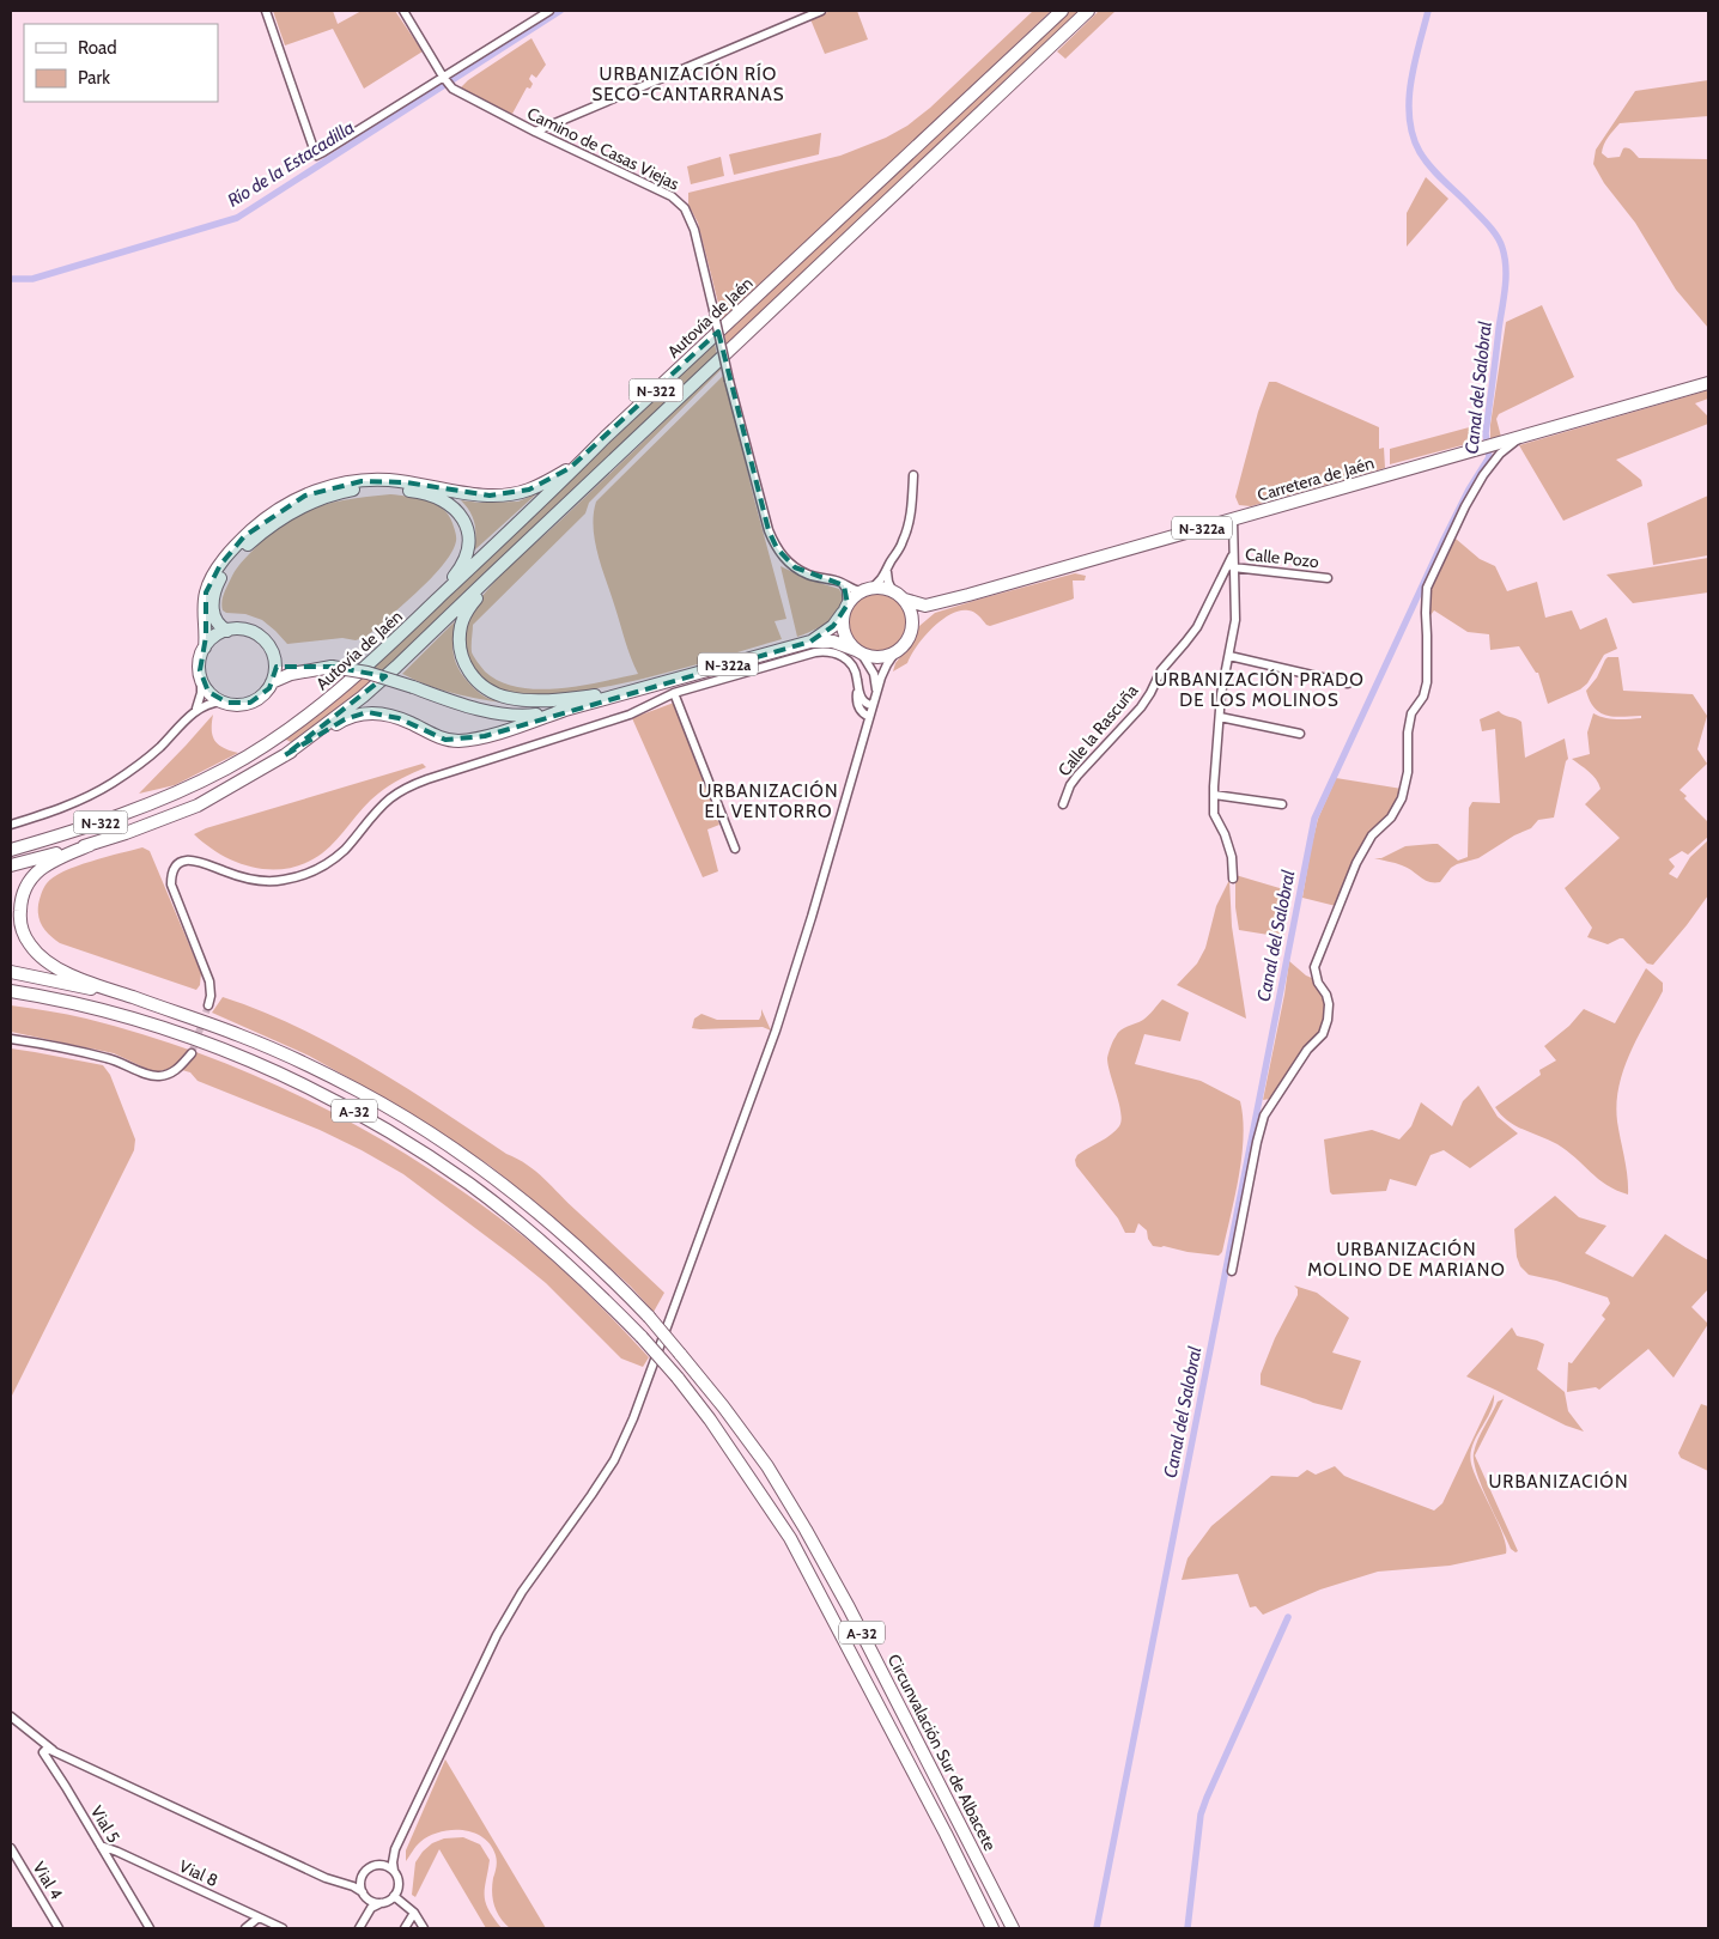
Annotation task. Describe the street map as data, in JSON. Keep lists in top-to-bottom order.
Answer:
{
  "streets": {
    "highway": [
      "Autovía de Jaén",
      "N-322",
      "Carretera de Jaén",
      "N-322a",
      "A-32",
      "Circunvalación Sur de Albacete"
    ],
    "street": [
      "Camino de Casas Viejas",
      "Calle Pozo",
      "Calle la Rascuña",
      "Vial 5",
      "Vial 8",
      "Vial 4"
    ]
  },
  "crossings": [
    ["Camino de Casas Viejas", "Carretera de Jaén"],
    ["Camino de Casas Viejas", "N-322a"],
    ["Carretera de Jaén", "N-322a"],
    ["Vial 5", "Vial 8"]
  ],
  "districts": [
    "URBANIZACIÓN RÍO SECO-CANTARRANAS",
    "URBANIZACIÓN PRADO DE LOS MOLINOS",
    "URBANIZACIÓN EL VENTORRO",
    "URBANIZACIÓN MOLINO DE MARIANO",
    "URBANIZACIÓN"
  ],
  "water": ["Río de la Estacadilla", "Canal del Salobral"],
  "legend": ["Road", "Park"]
}
